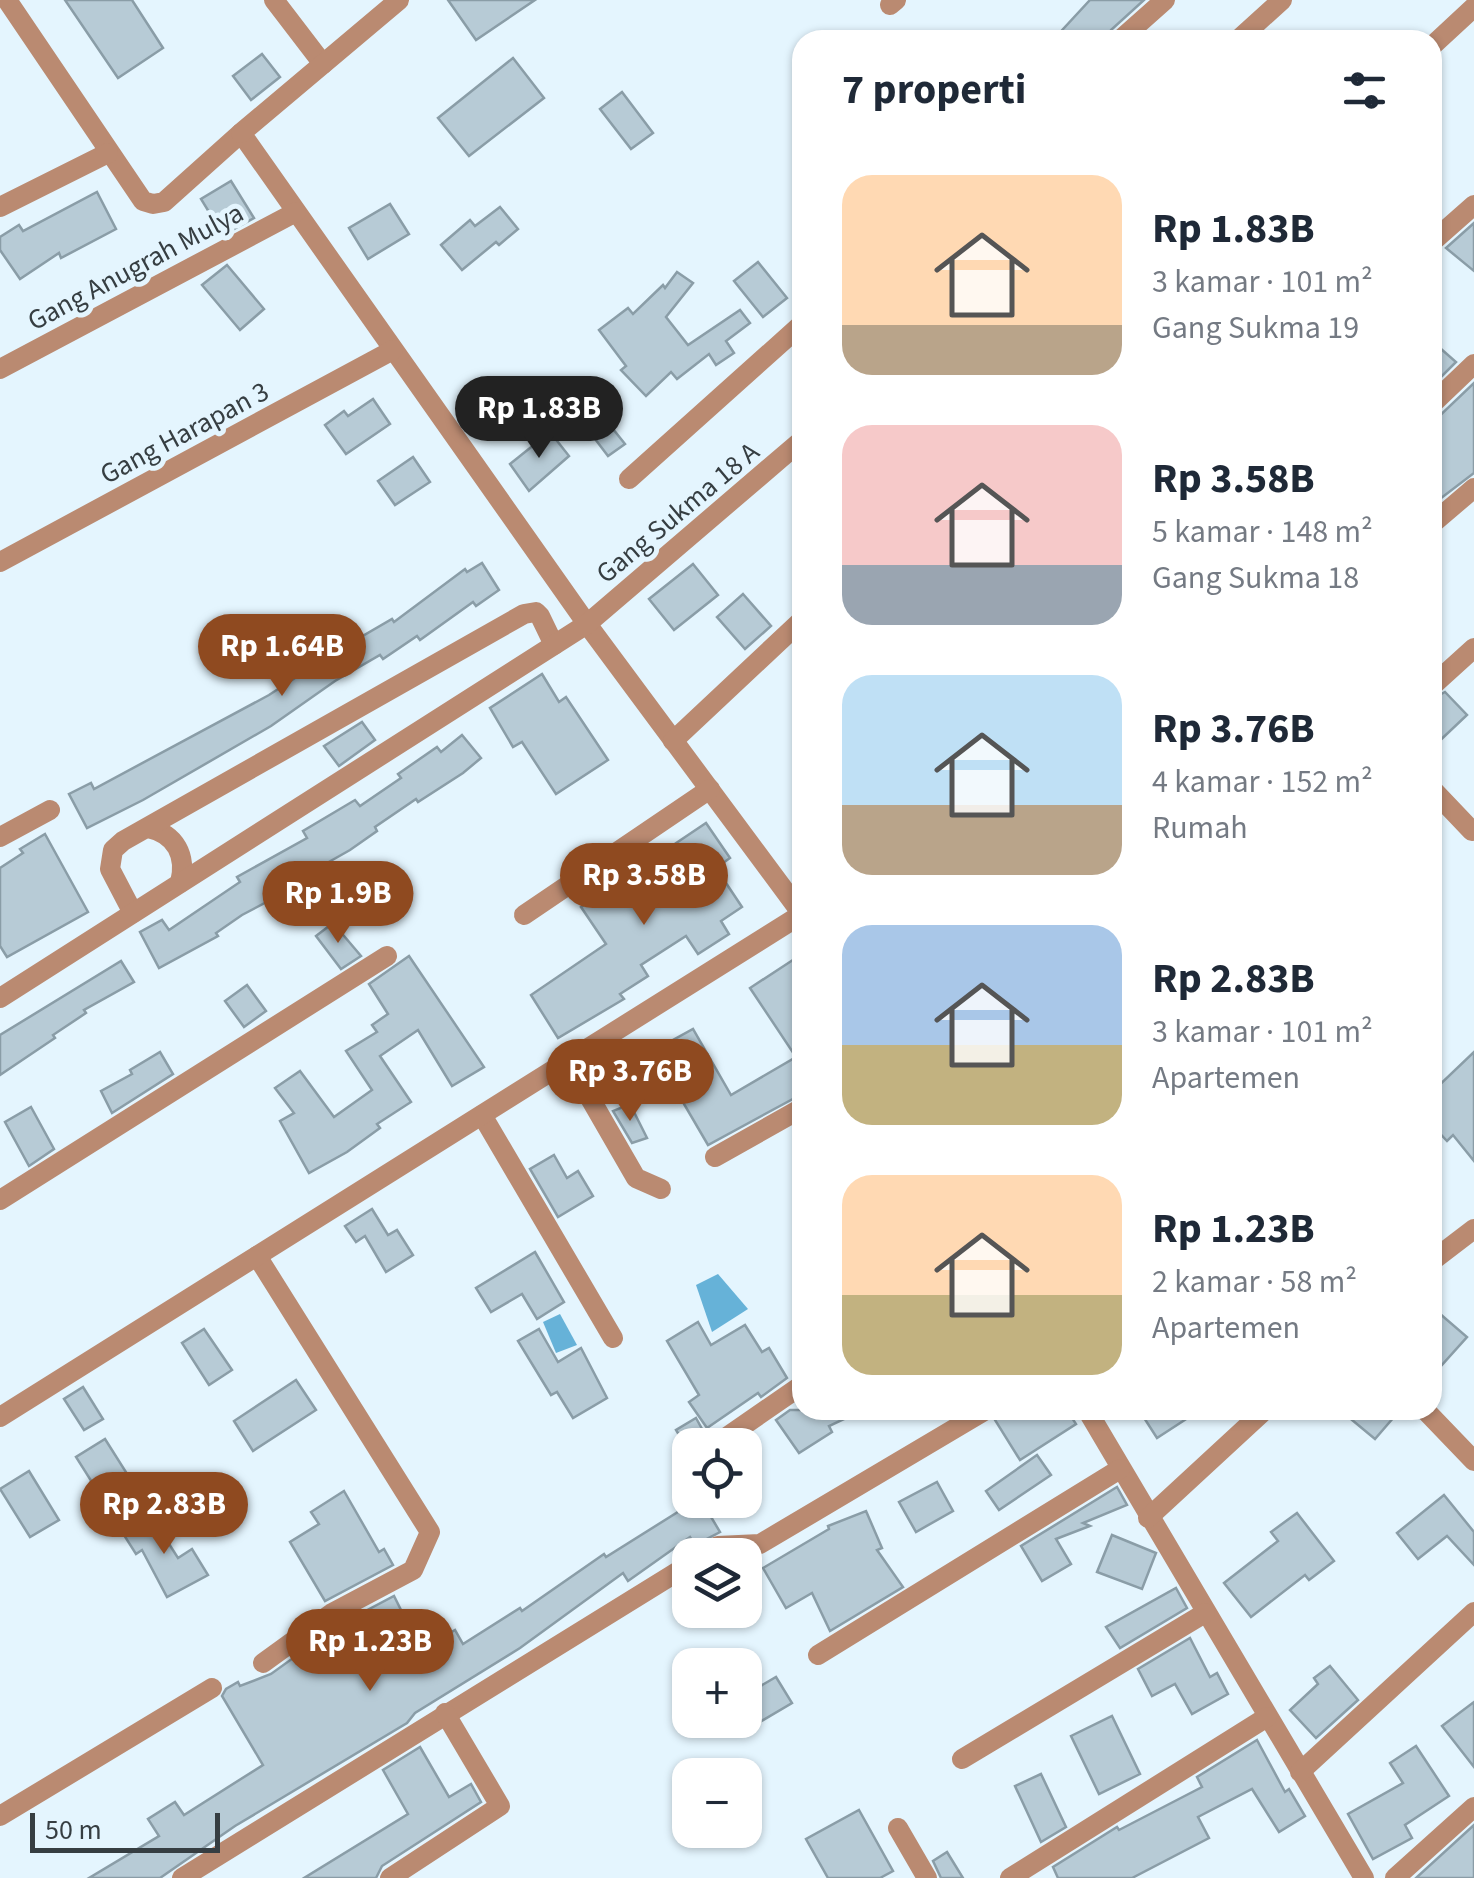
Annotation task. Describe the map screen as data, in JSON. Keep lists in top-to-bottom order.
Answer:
{
  "streets": {
    "street": ["Gang Anugrah Mulya", "Gang Harapan 3", "Gang Sukma 18 A"]
  },
  "scale_bar": "50 m",
  "page": {
    "heading": "7 properti",
    "list": [
      {
        "name": "Rp 1.83B",
        "note": "3 kamar · 101 m² · Gang Sukma 19"
      },
      {
        "name": "Rp 3.58B",
        "note": "5 kamar · 148 m² · Gang Sukma 18"
      },
      {
        "name": "Rp 3.76B",
        "note": "4 kamar · 152 m² · Rumah"
      },
      {
        "name": "Rp 2.83B",
        "note": "3 kamar · 101 m² · Apartemen"
      },
      {
        "name": "Rp 1.23B",
        "note": "2 kamar · 58 m² · Apartemen"
      }
    ],
    "price": [
      "Rp 1.83B",
      "Rp 1.64B",
      "Rp 3.58B",
      "Rp 1.9B",
      "Rp 3.76B",
      "Rp 2.83B",
      "Rp 1.23B"
    ],
    "map_buttons": ["+", "−"],
    "scale": "50 m"
  }
}
